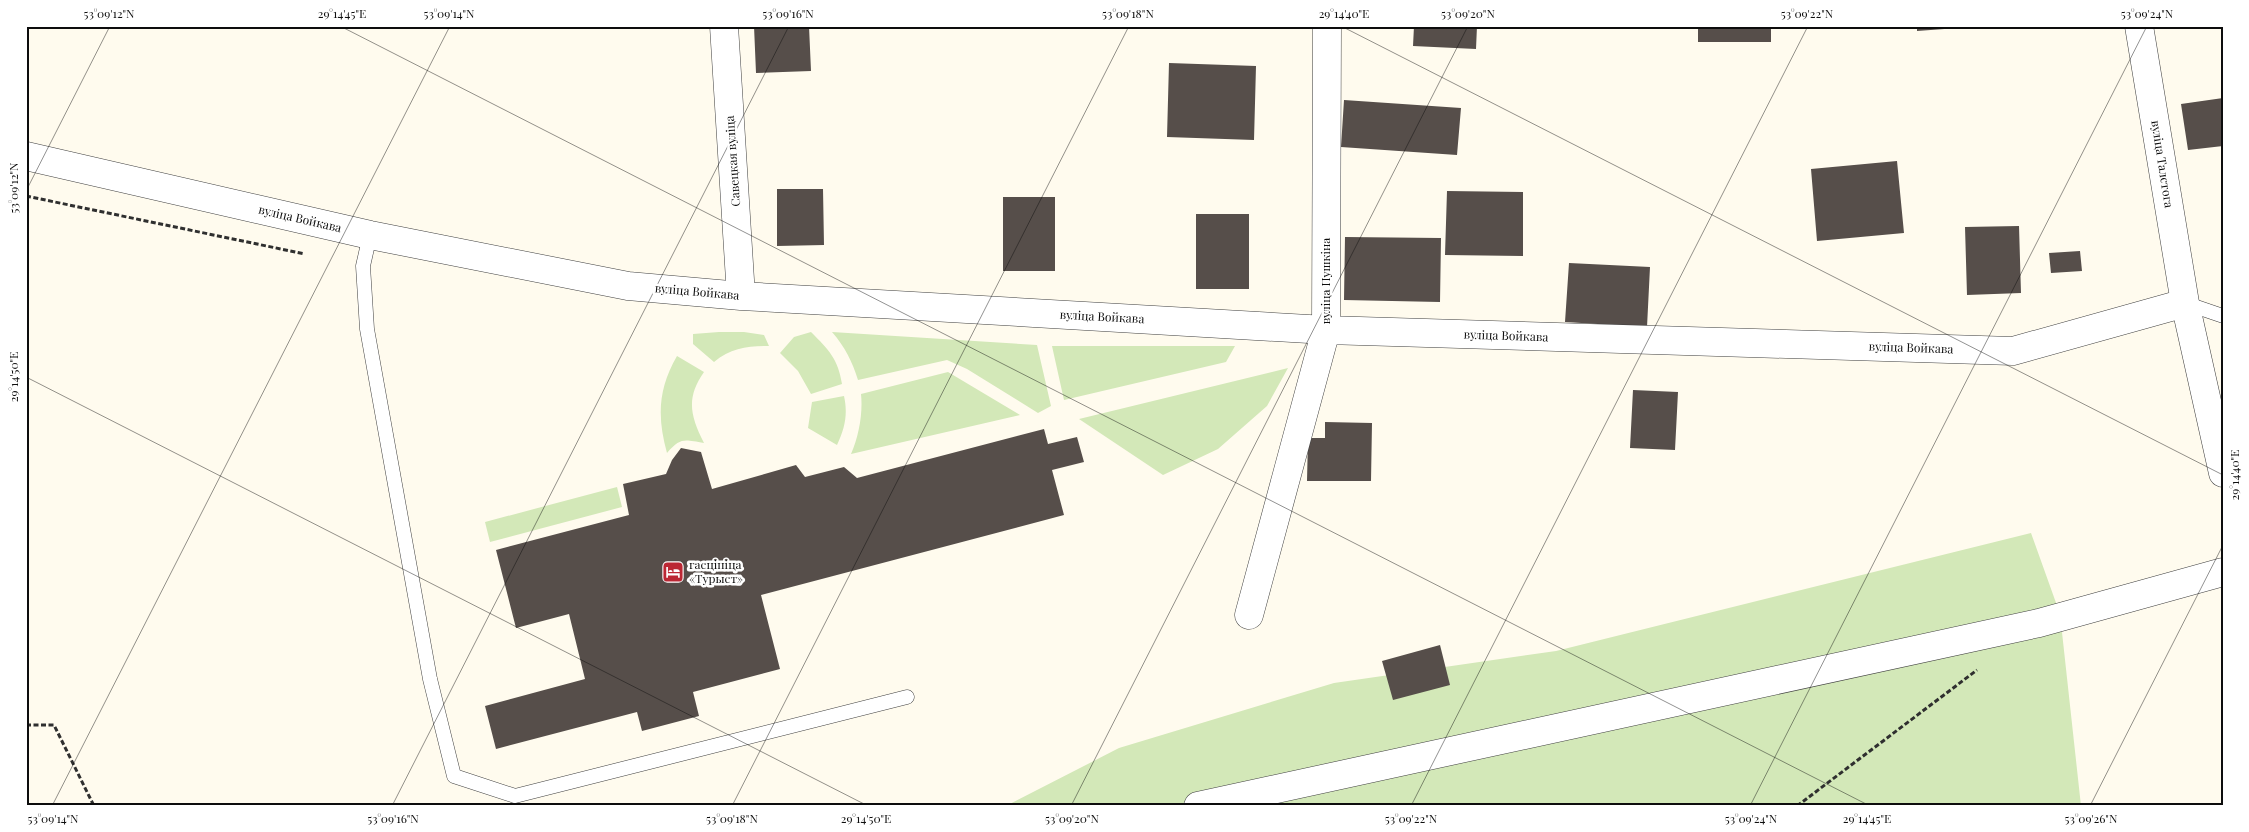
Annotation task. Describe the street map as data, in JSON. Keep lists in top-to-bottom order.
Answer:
{
  "streets": {
    "street": [
      "Савецкая вуліца",
      "вуліца Талстога",
      "вуліца Войкава",
      "вуліца Пушкіна"
    ]
  },
  "crossings": [
    ["Савецкая вуліца", "вуліца Войкава"],
    ["вуліца Талстога", "вуліца Войкава"],
    ["вуліца Войкава", "вуліца Пушкіна"]
  ],
  "places": {
    "hotel": ["гасцініца «Турыст»"]
  },
  "coordinates": [
    "53°09'12\"N",
    "29°14'45\"E",
    "53°09'14\"N",
    "53°09'16\"N",
    "53°09'18\"N",
    "29°14'40\"E",
    "53°09'20\"N",
    "53°09'22\"N",
    "53°09'24\"N",
    "29°14'50\"E",
    "53°09'26\"N"
  ]
}
